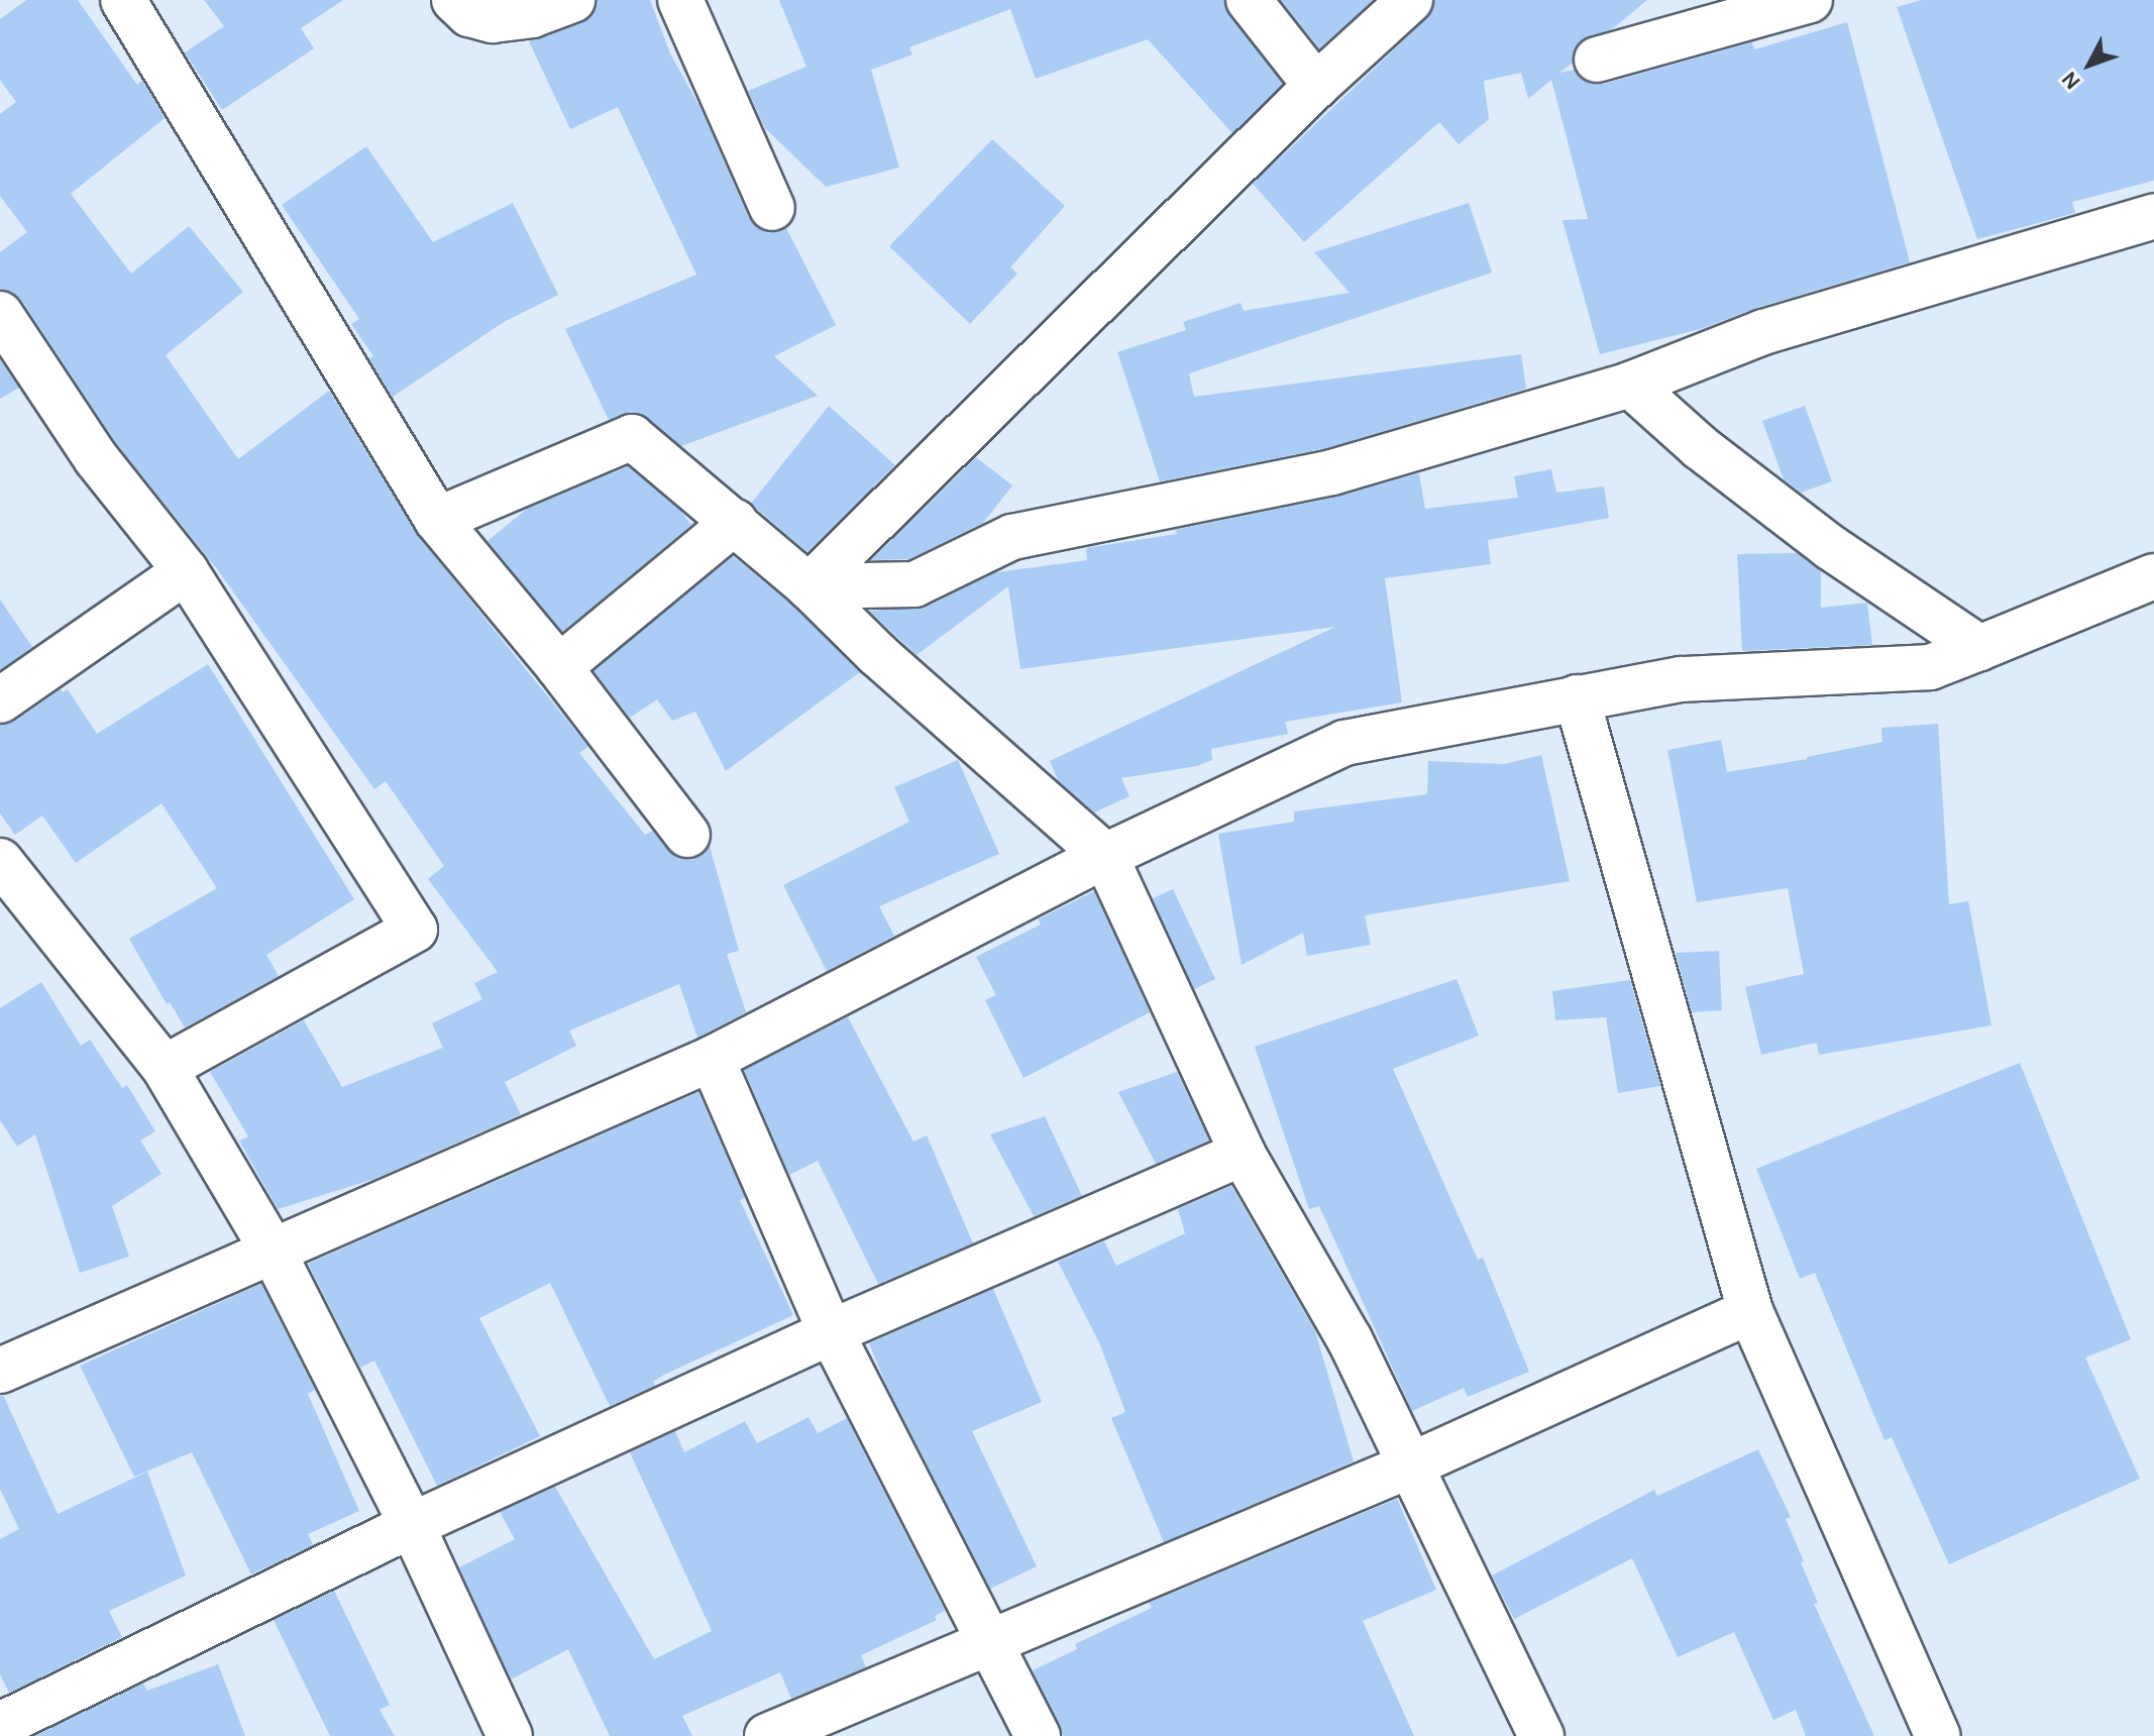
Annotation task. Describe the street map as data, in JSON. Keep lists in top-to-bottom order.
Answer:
{
  "north": "bottom left"
}
